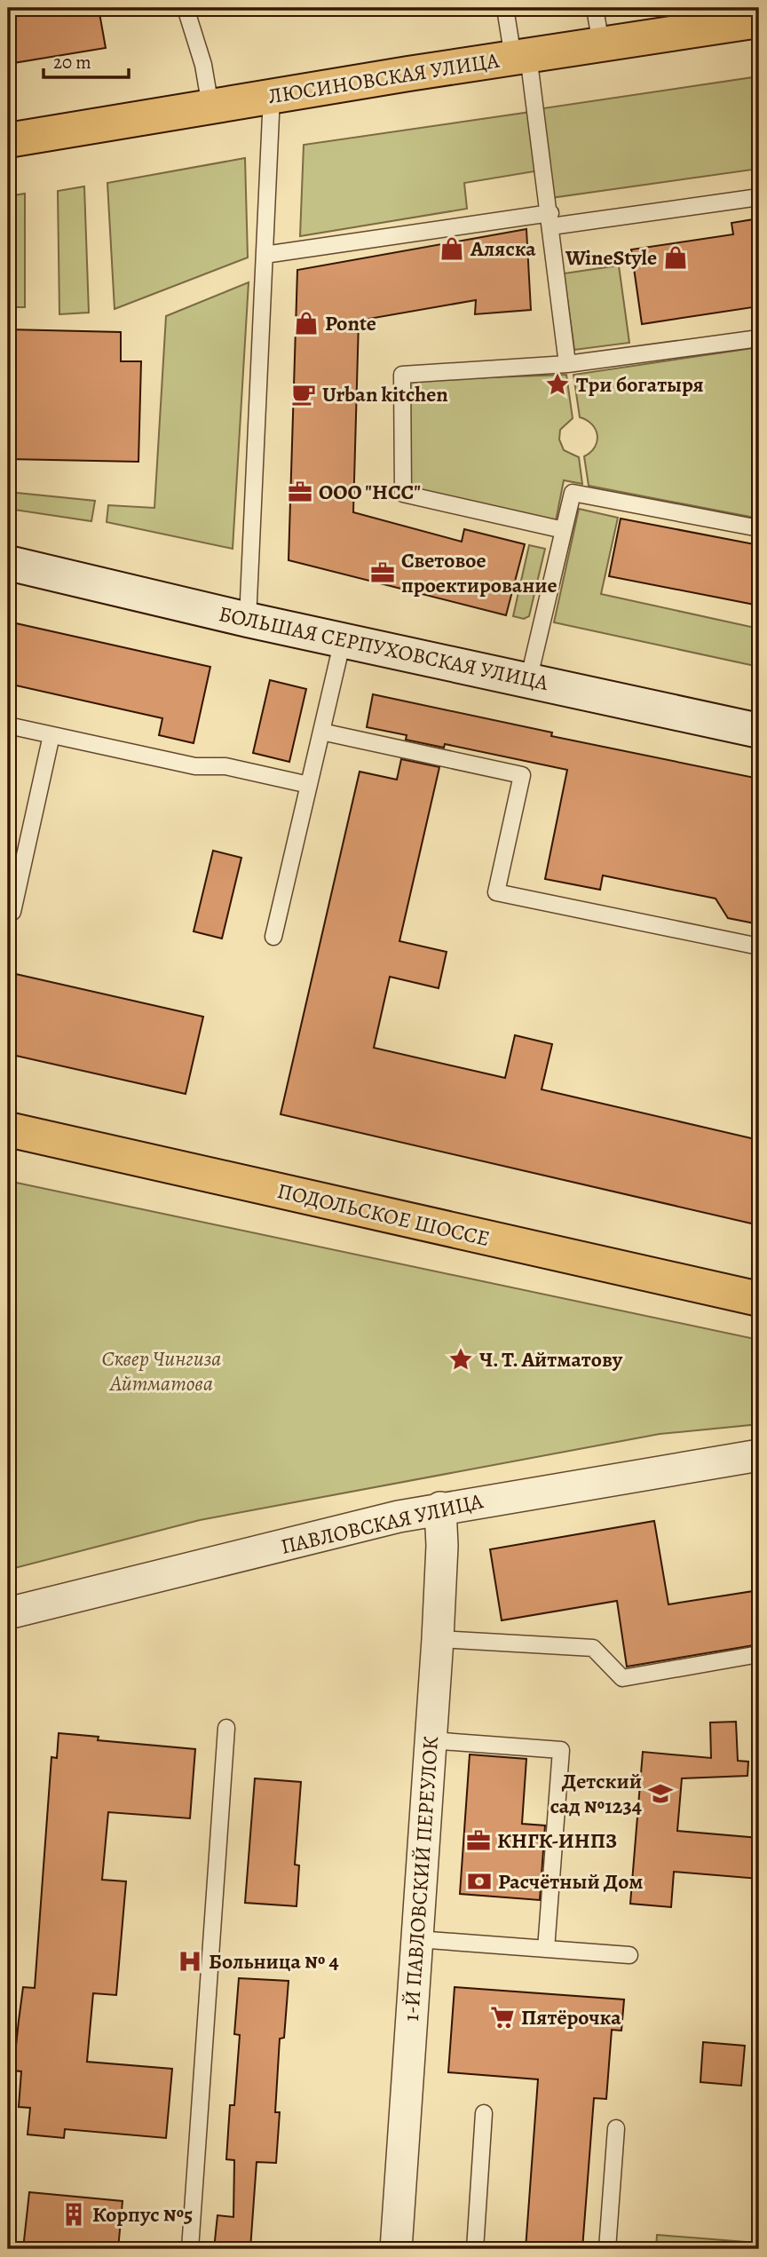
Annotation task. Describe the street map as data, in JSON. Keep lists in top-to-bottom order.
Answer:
{
  "streets": {
    "main road": ["ЛЮСИНОВСКАЯ УЛИЦА", "ПОДОЛЬСКОЕ ШОССЕ"],
    "street": ["БОЛЬШАЯ СЕРПУХОВСКАЯ УЛИЦА", "ПАВЛОВСКАЯ УЛИЦА", "1-Й ПАВЛОВСКИЙ ПЕРЕУЛОК"]
  },
  "crossings": [
    ["ПАВЛОВСКАЯ УЛИЦА", "1-Й ПАВЛОВСКИЙ ПЕРЕУЛОК"]
  ],
  "parks": ["Сквер Чингиза Айтматова"],
  "places": {
    "shop": ["Аляска", "WineStyle", "Ponte"],
    "place": ["Три богатыря", "Ч. Т. Айтматову"],
    "cafe": ["Urban kitchen"],
    "office": ["ООО \"НСС\"", "Световое проектирование", "КНГК-ИНПЗ"],
    "school or university": ["Детский сад №1234"],
    "bank": ["Расчётный Дом"],
    "hospital": ["Больница № 4"],
    "supermarket": ["Пятёрочка"],
    "building": ["Корпус №5"]
  },
  "scale_bar": "20 m"
}
